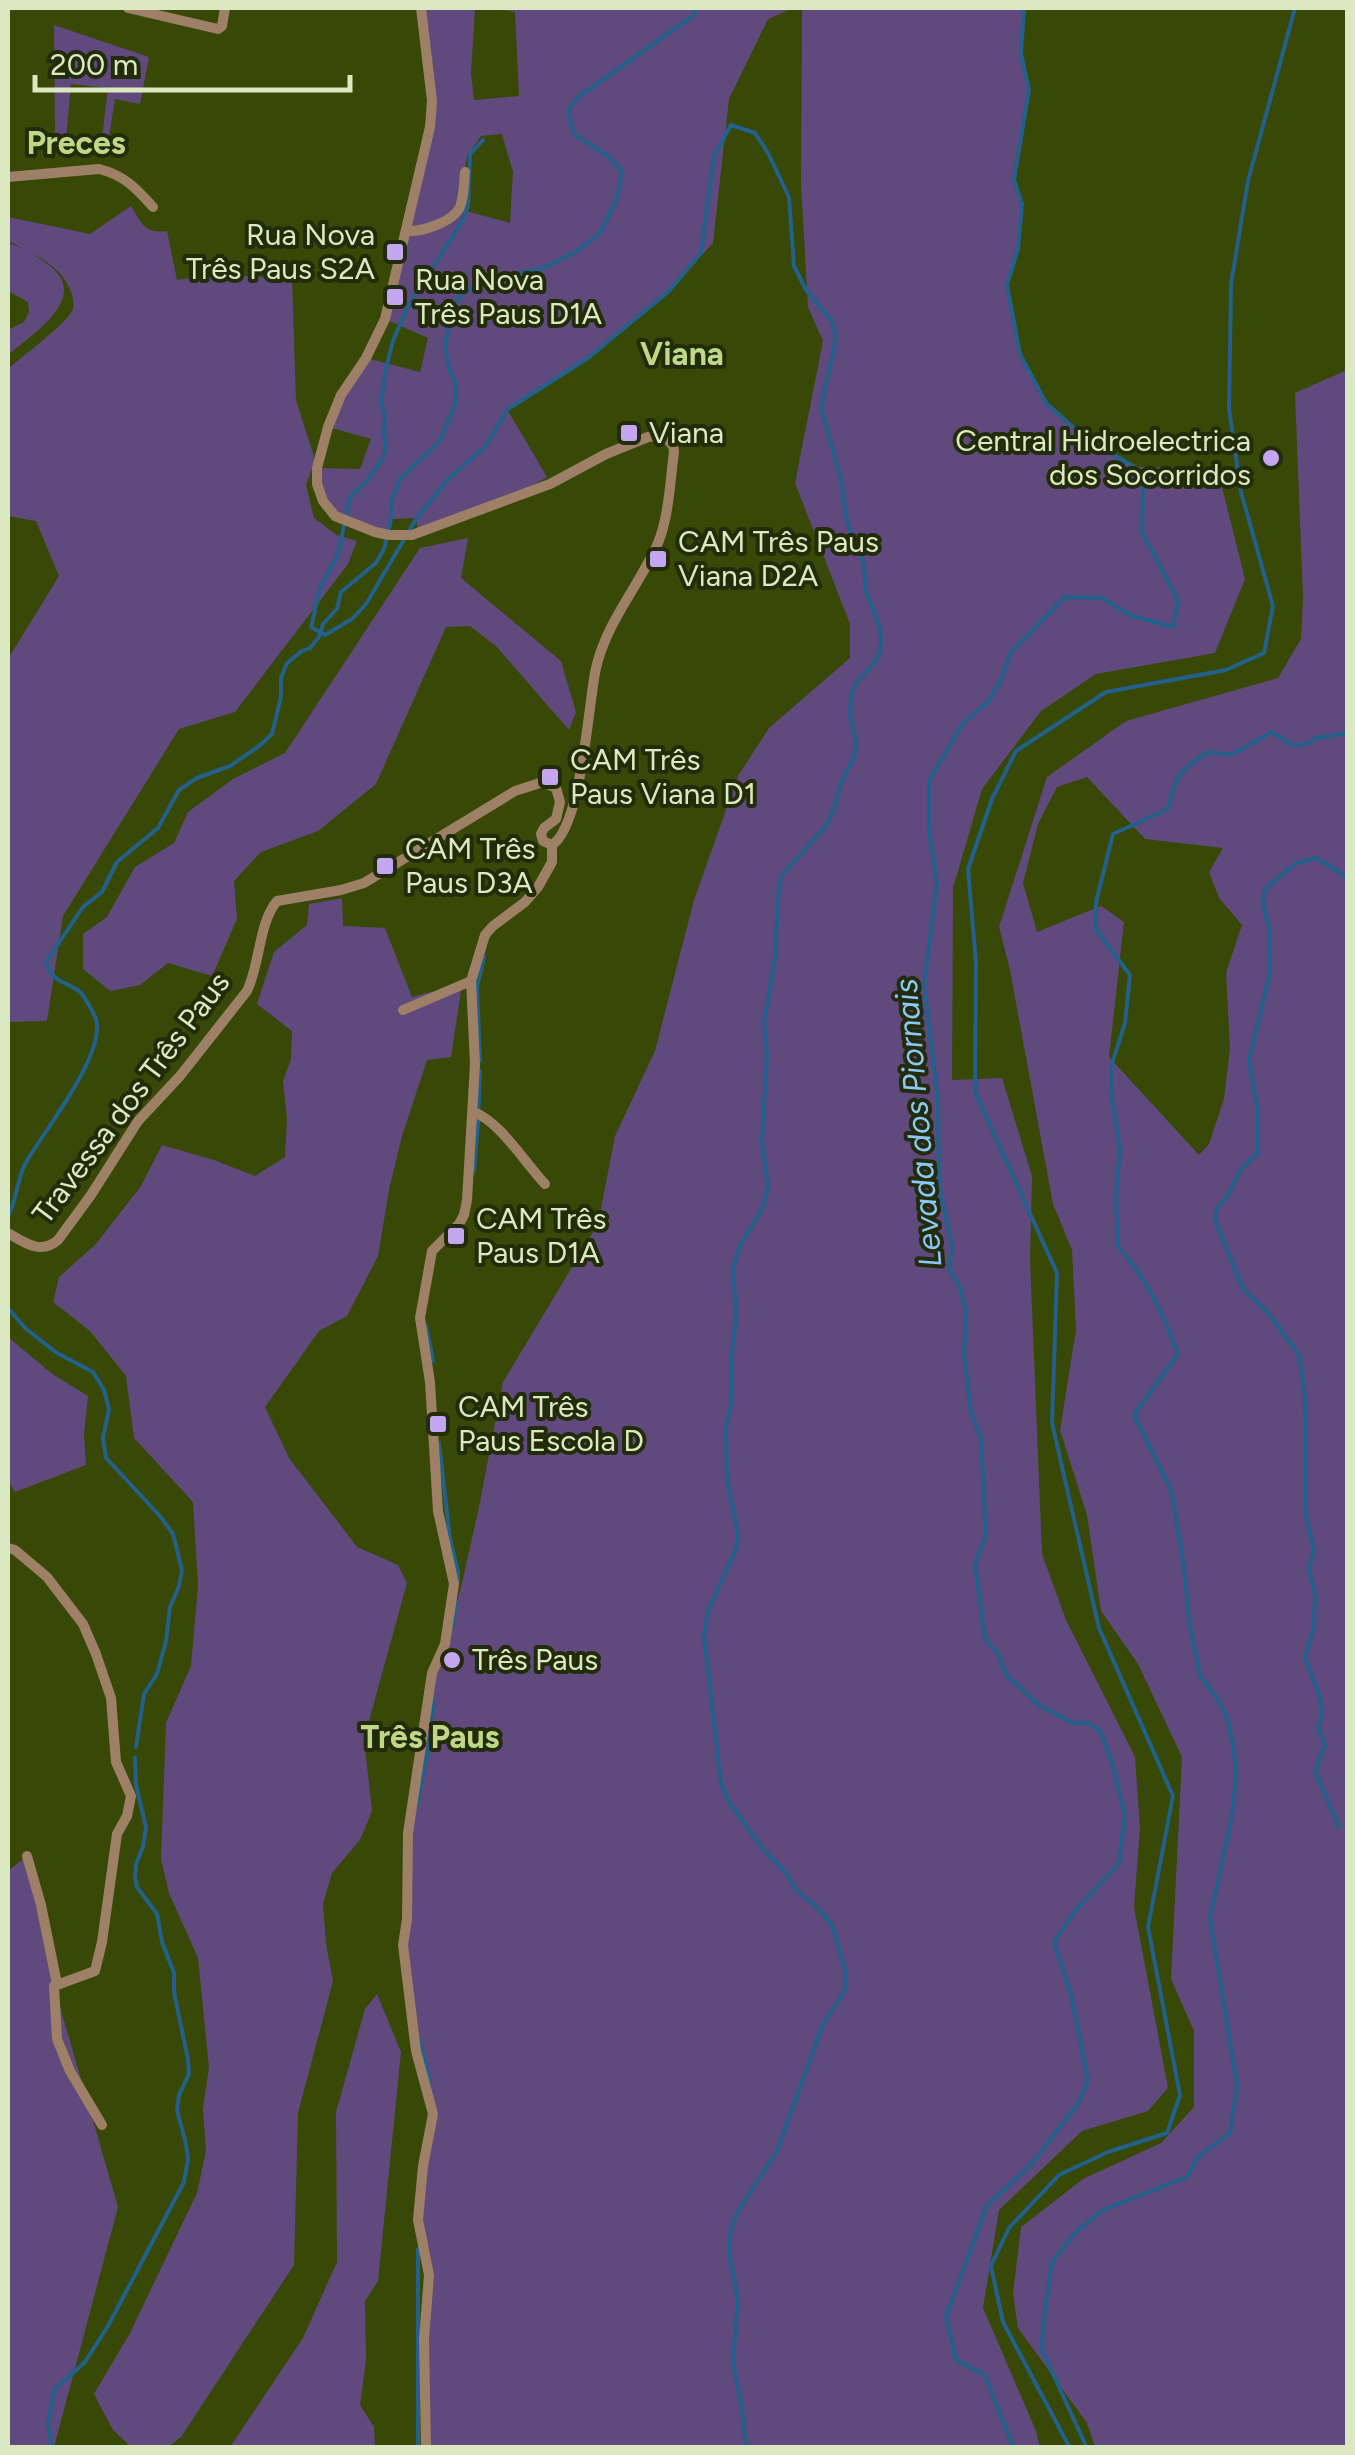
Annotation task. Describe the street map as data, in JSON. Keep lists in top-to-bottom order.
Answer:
{
  "streets": {
    "street": ["Travessa dos Três Paus"]
  },
  "districts": ["Preces", "Viana", "Três Paus"],
  "water": ["Levada dos Piornais"],
  "places": {
    "transit": [
      "Rua Nova Três Paus S2A",
      "Rua Nova Três Paus D1A",
      "Viana",
      "CAM Três Paus Viana D2A",
      "CAM Três Paus Viana D1",
      "CAM Três Paus D3A",
      "CAM Três Paus D1A",
      "CAM Três Paus Escola D"
    ],
    "other": ["Central Hidroelectrica dos Socorridos", "Três Paus"]
  },
  "scale_bar": "200 m"
}
